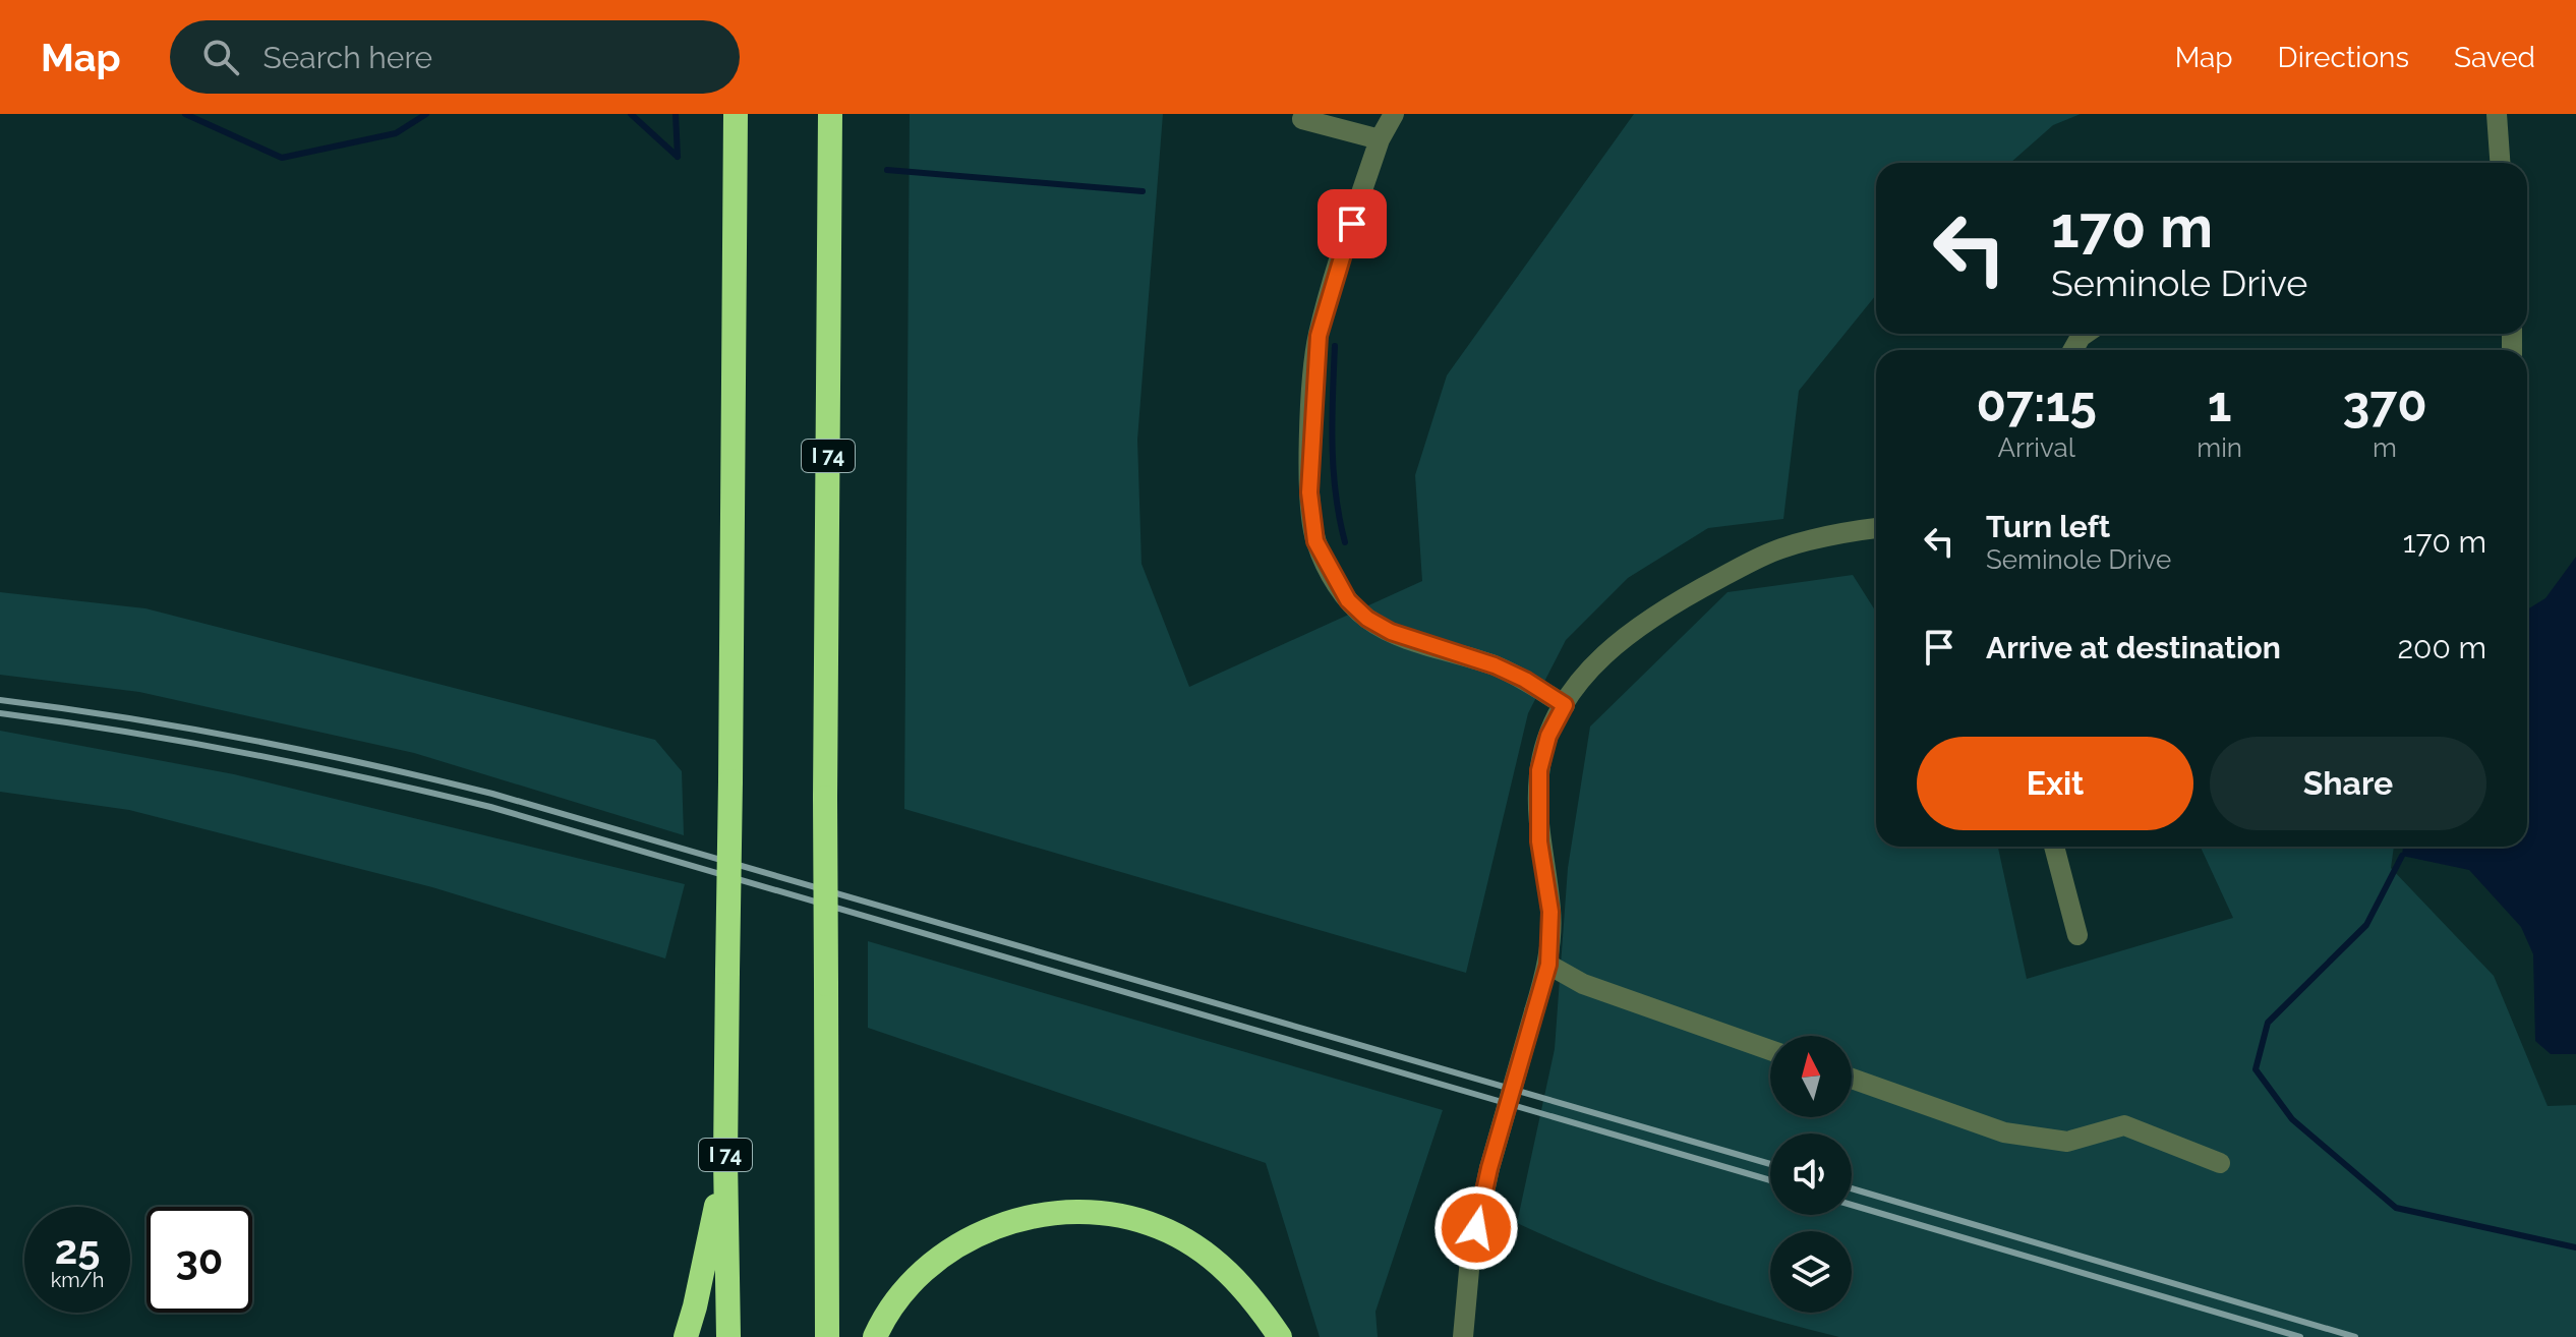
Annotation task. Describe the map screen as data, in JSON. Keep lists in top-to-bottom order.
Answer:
{
  "streets": {
    "highway": ["I 74"]
  },
  "north": "top",
  "page": {
    "header": "Map",
    "search": "Search here",
    "nav": ["Map", "Directions", "Saved"],
    "turn": ["170 m", "Seminole Drive"],
    "eta": [
      "07:15",
      "Arrival",
      "1",
      "min",
      "370",
      "m"
    ],
    "list": [
      {
        "name": "Turn left",
        "note": "Seminole Drive",
        "value": "170 m"
      },
      {
        "name": "Arrive at destination",
        "value": "200 m"
      }
    ],
    "buttons": ["Exit", "Share"],
    "speed": "25 km/h",
    "limit": "30"
  }
}
